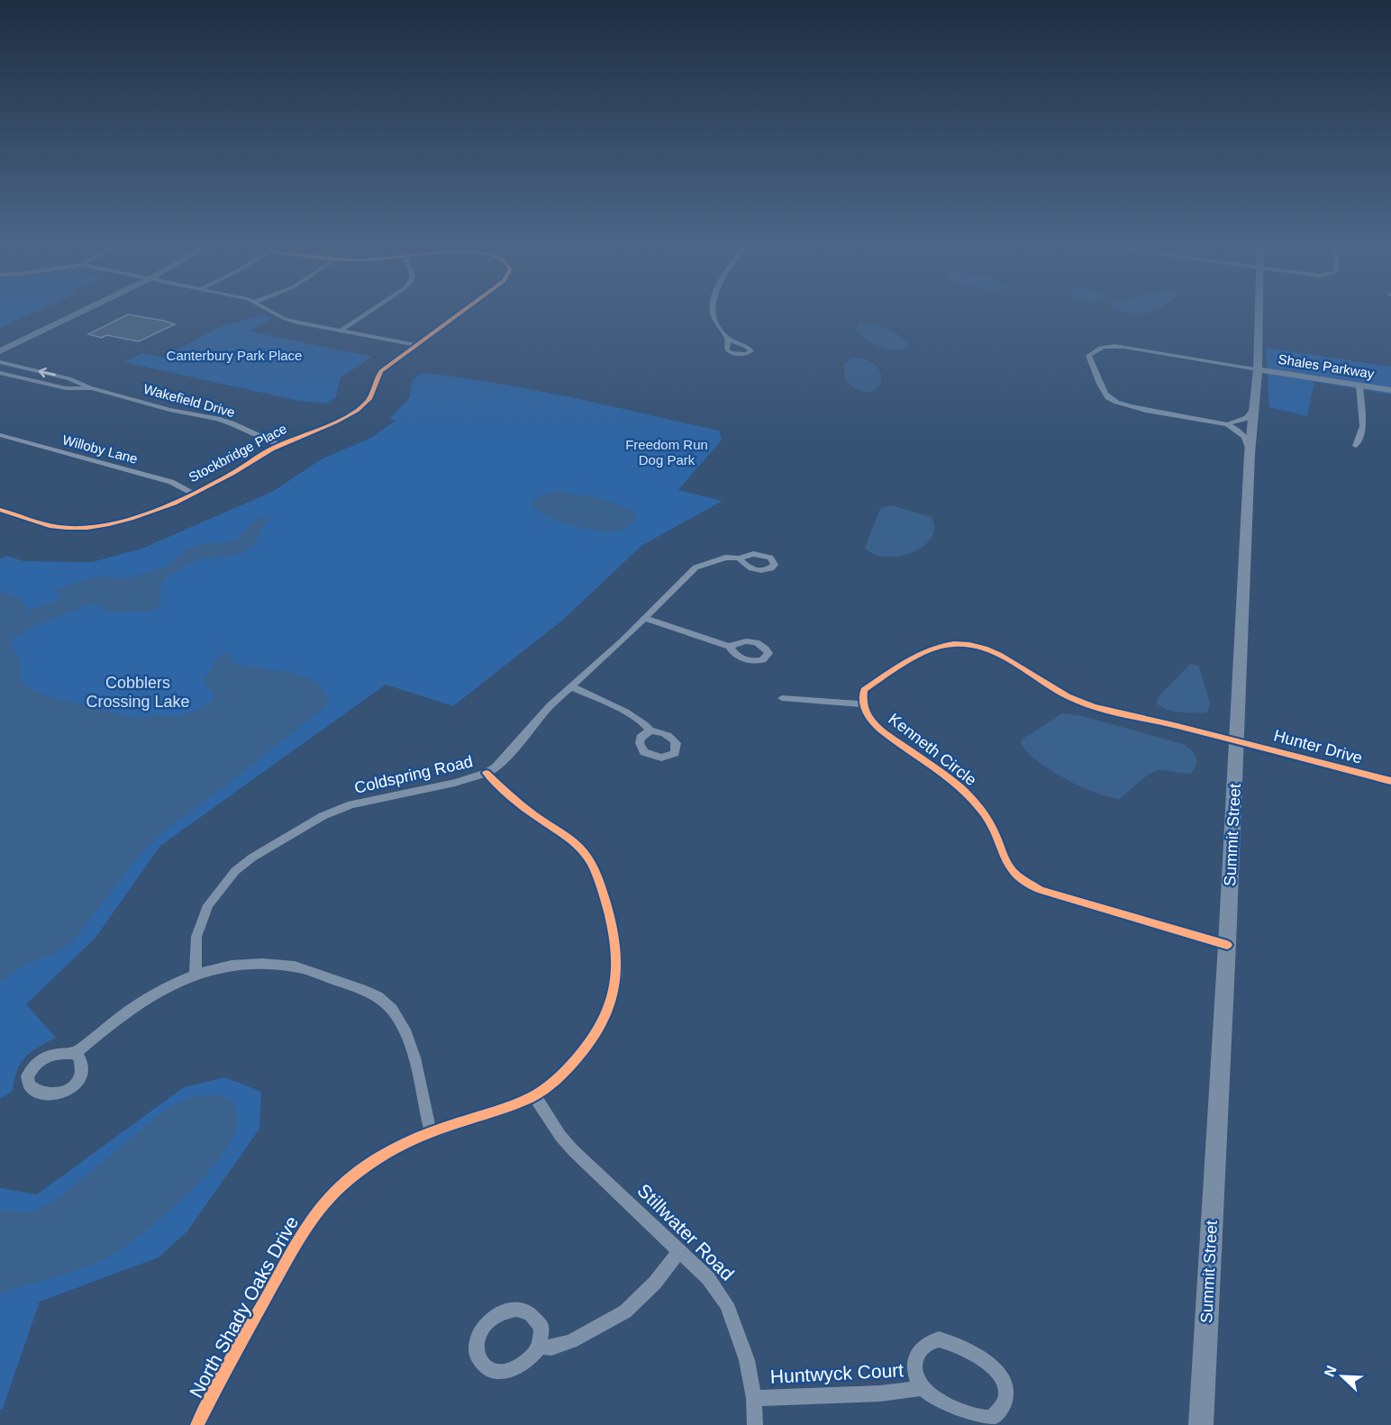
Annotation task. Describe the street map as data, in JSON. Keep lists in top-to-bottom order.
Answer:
{
  "streets": {
    "main road": ["Shales Parkway", "Summit Street"],
    "street": [
      "Wakefield Drive",
      "Willoby Lane",
      "Stockbridge Place",
      "Hunter Drive",
      "Kenneth Circle",
      "Coldspring Road",
      "Stillwater Road",
      "North Shady Oaks Drive",
      "Huntwyck Court"
    ]
  },
  "crossings": [
    ["Shales Parkway", "Summit Street"],
    ["Wakefield Drive", "Stockbridge Place"],
    ["Willoby Lane", "Stockbridge Place"],
    ["Hunter Drive", "Summit Street"],
    ["Kenneth Circle", "Summit Street"],
    ["Coldspring Road", "North Shady Oaks Drive"],
    ["Stillwater Road", "North Shady Oaks Drive"],
    ["Stillwater Road", "Huntwyck Court"]
  ],
  "parks": ["Canterbury Park Place", "Freedom Run Dog Park", "Cobblers Crossing Lake"],
  "north": "top left"
}
